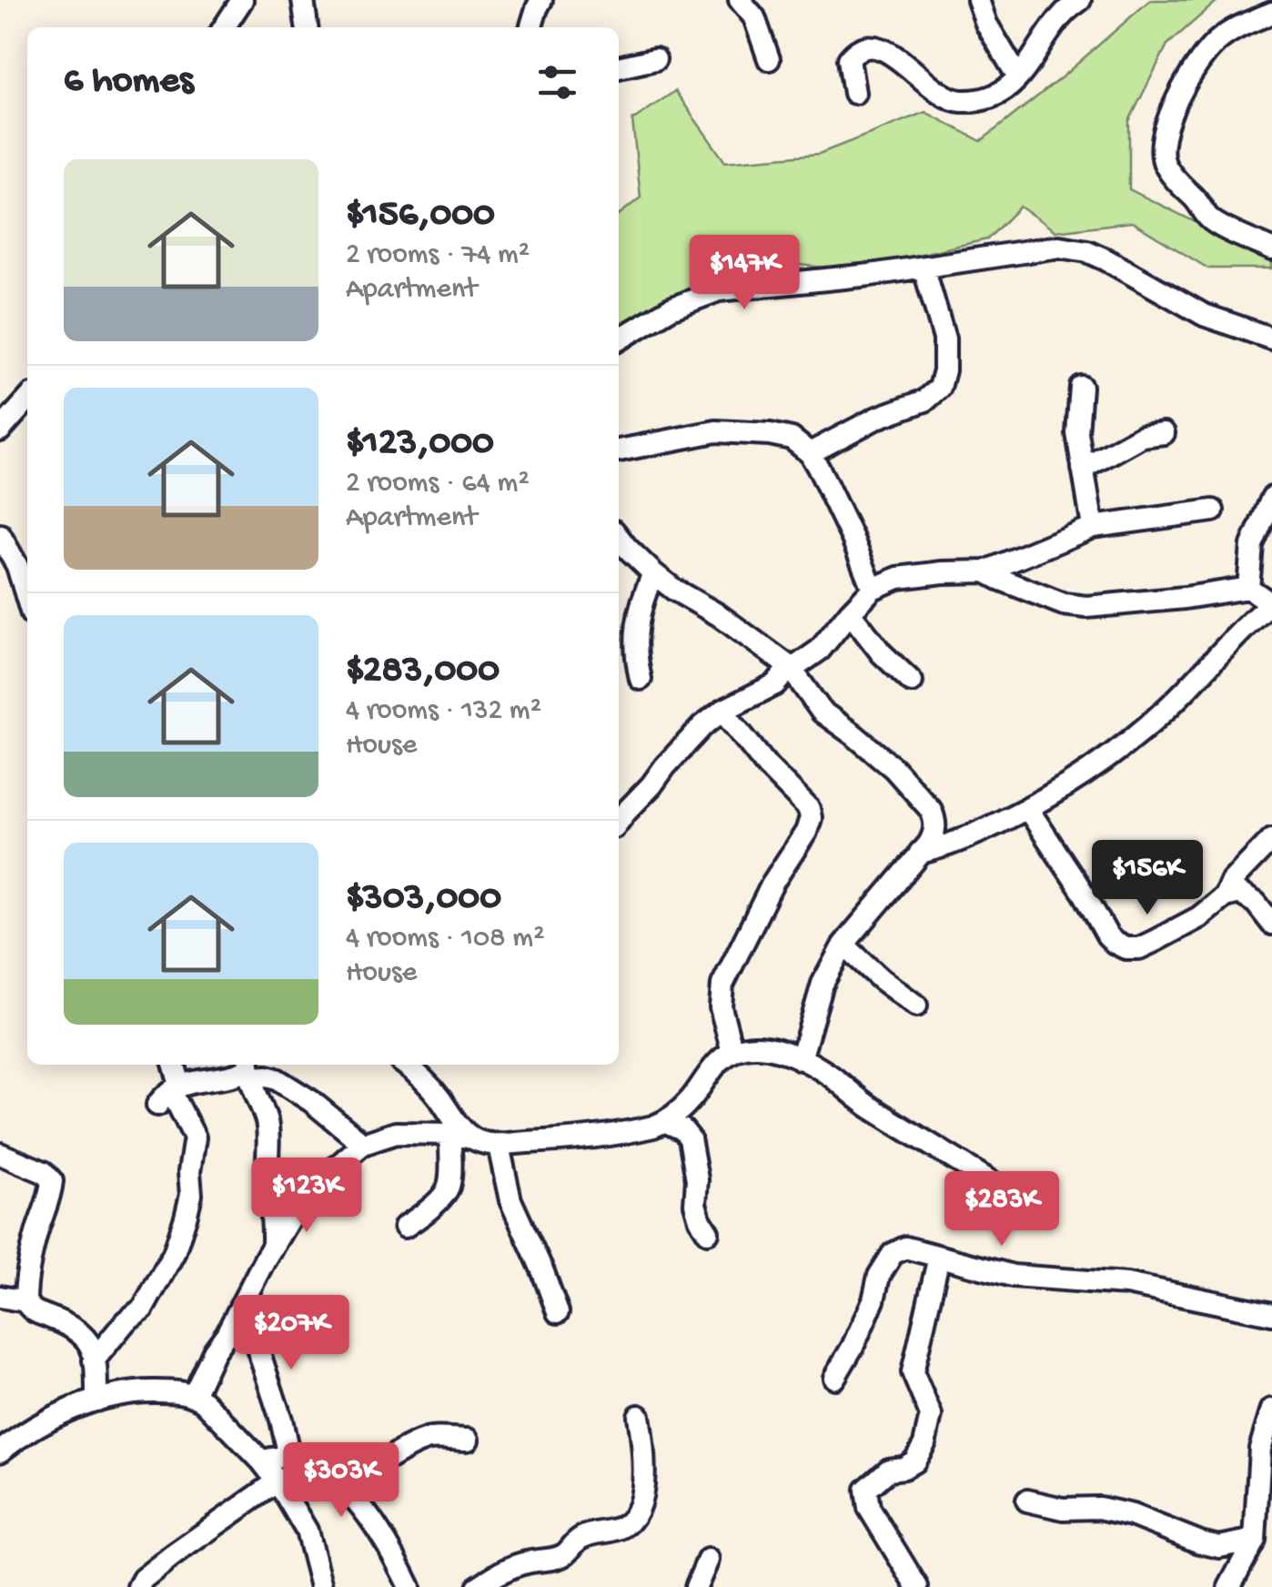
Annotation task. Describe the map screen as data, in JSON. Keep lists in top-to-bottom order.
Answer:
{
  "page": {
    "heading": "6 homes",
    "list": [
      {
        "name": "$156,000",
        "note": "2 rooms · 74 m² · Apartment"
      },
      {
        "name": "$123,000",
        "note": "2 rooms · 64 m² · Apartment"
      },
      {
        "name": "$283,000",
        "note": "4 rooms · 132 m² · House"
      },
      {
        "name": "$303,000",
        "note": "4 rooms · 108 m² · House"
      }
    ],
    "price": [
      "$147K",
      "$156K",
      "$123K",
      "$283K",
      "$207K",
      "$303K"
    ]
  }
}
